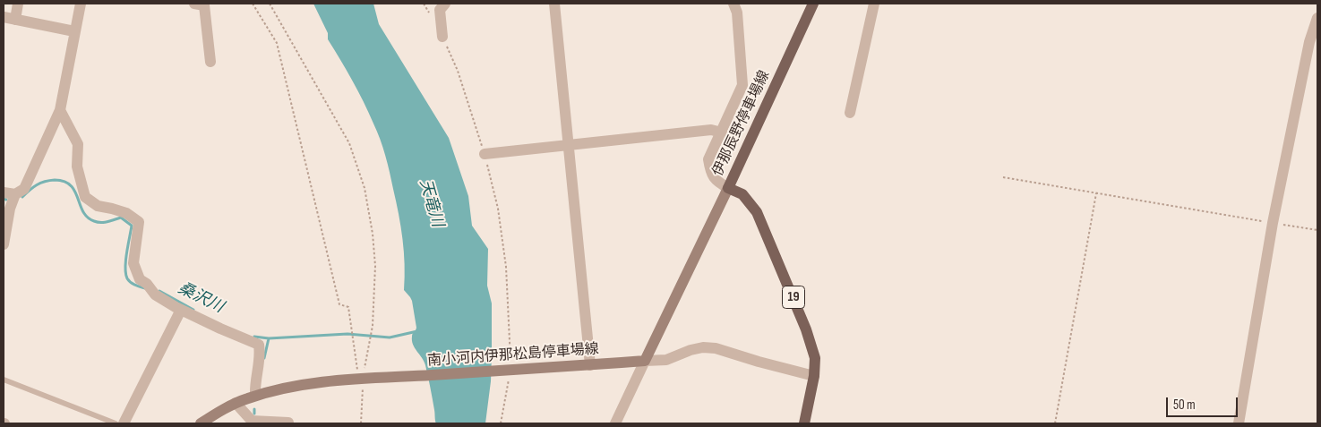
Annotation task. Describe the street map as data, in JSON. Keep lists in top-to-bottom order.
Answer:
{
  "streets": {
    "main road": ["伊那辰野停車場線", "19", "南小河内伊那松島停車場線"]
  },
  "water": ["天竜川", "桑沢川"],
  "scale_bar": "50 m"
}
